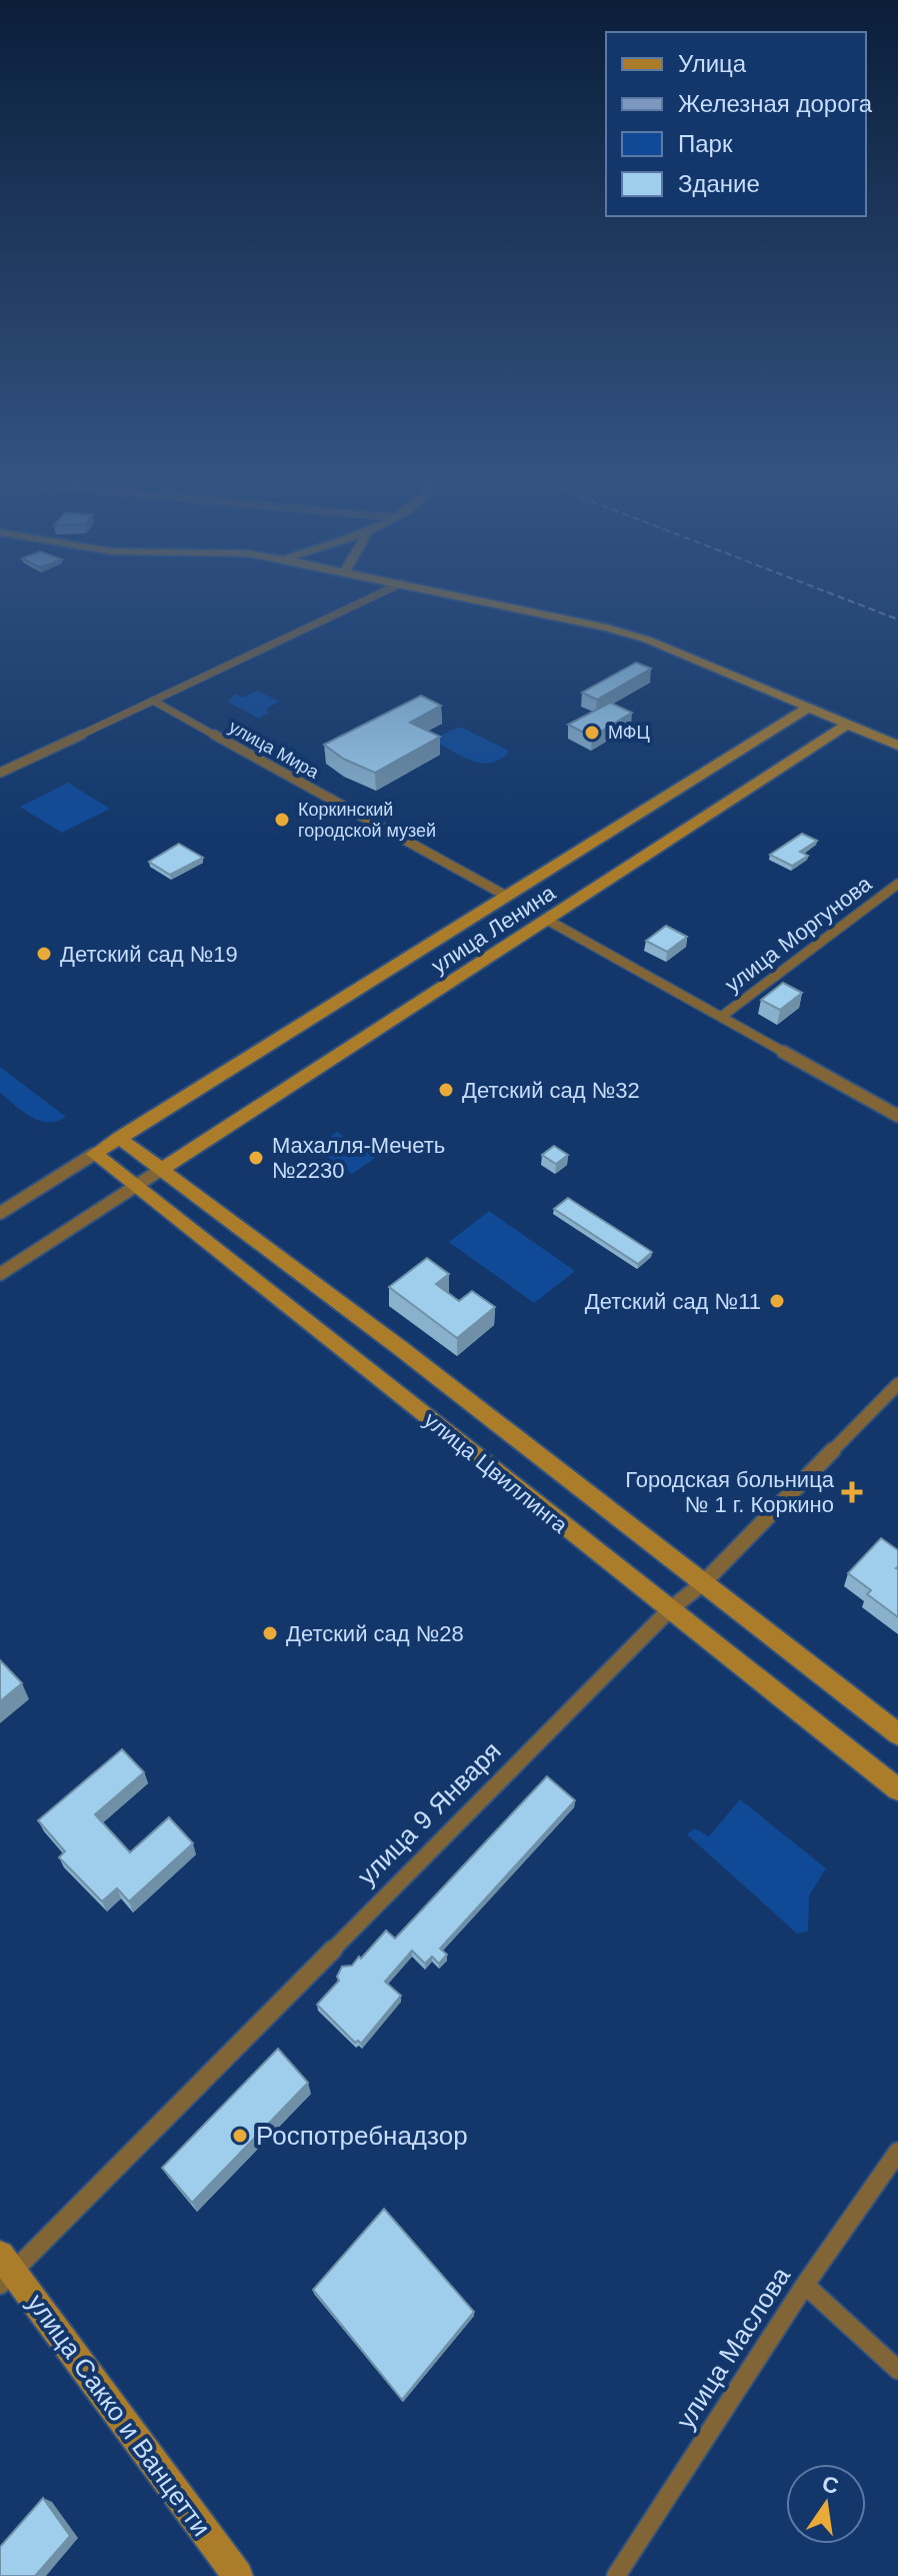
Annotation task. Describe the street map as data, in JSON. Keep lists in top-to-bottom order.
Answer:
{
  "streets": {
    "street": [
      "улица Мира",
      "улица Ленина",
      "улица Моргунова",
      "улица Цвиллинга",
      "улица 9 Января",
      "улица Маслова",
      "улица Сакко и Ванцетти"
    ]
  },
  "crossings": [
    ["улица Мира", "улица Ленина"],
    ["улица Ленина", "улица Цвиллинга"],
    ["улица Цвиллинга", "улица 9 Января"],
    ["улица 9 Января", "улица Сакко и Ванцетти"]
  ],
  "places": {
    "other": [
      "МФЦ",
      "Коркинский городской музей",
      "Детский сад №19",
      "Детский сад №32",
      "Махалля-Мечеть №2230",
      "Детский сад №11",
      "Детский сад №28",
      "Роспотребнадзор"
    ],
    "health": ["Городская больница № 1 г. Коркино"]
  },
  "legend": [
    "Улица",
    "Железная дорога",
    "Парк",
    "Здание"
  ],
  "north": "top"
}
